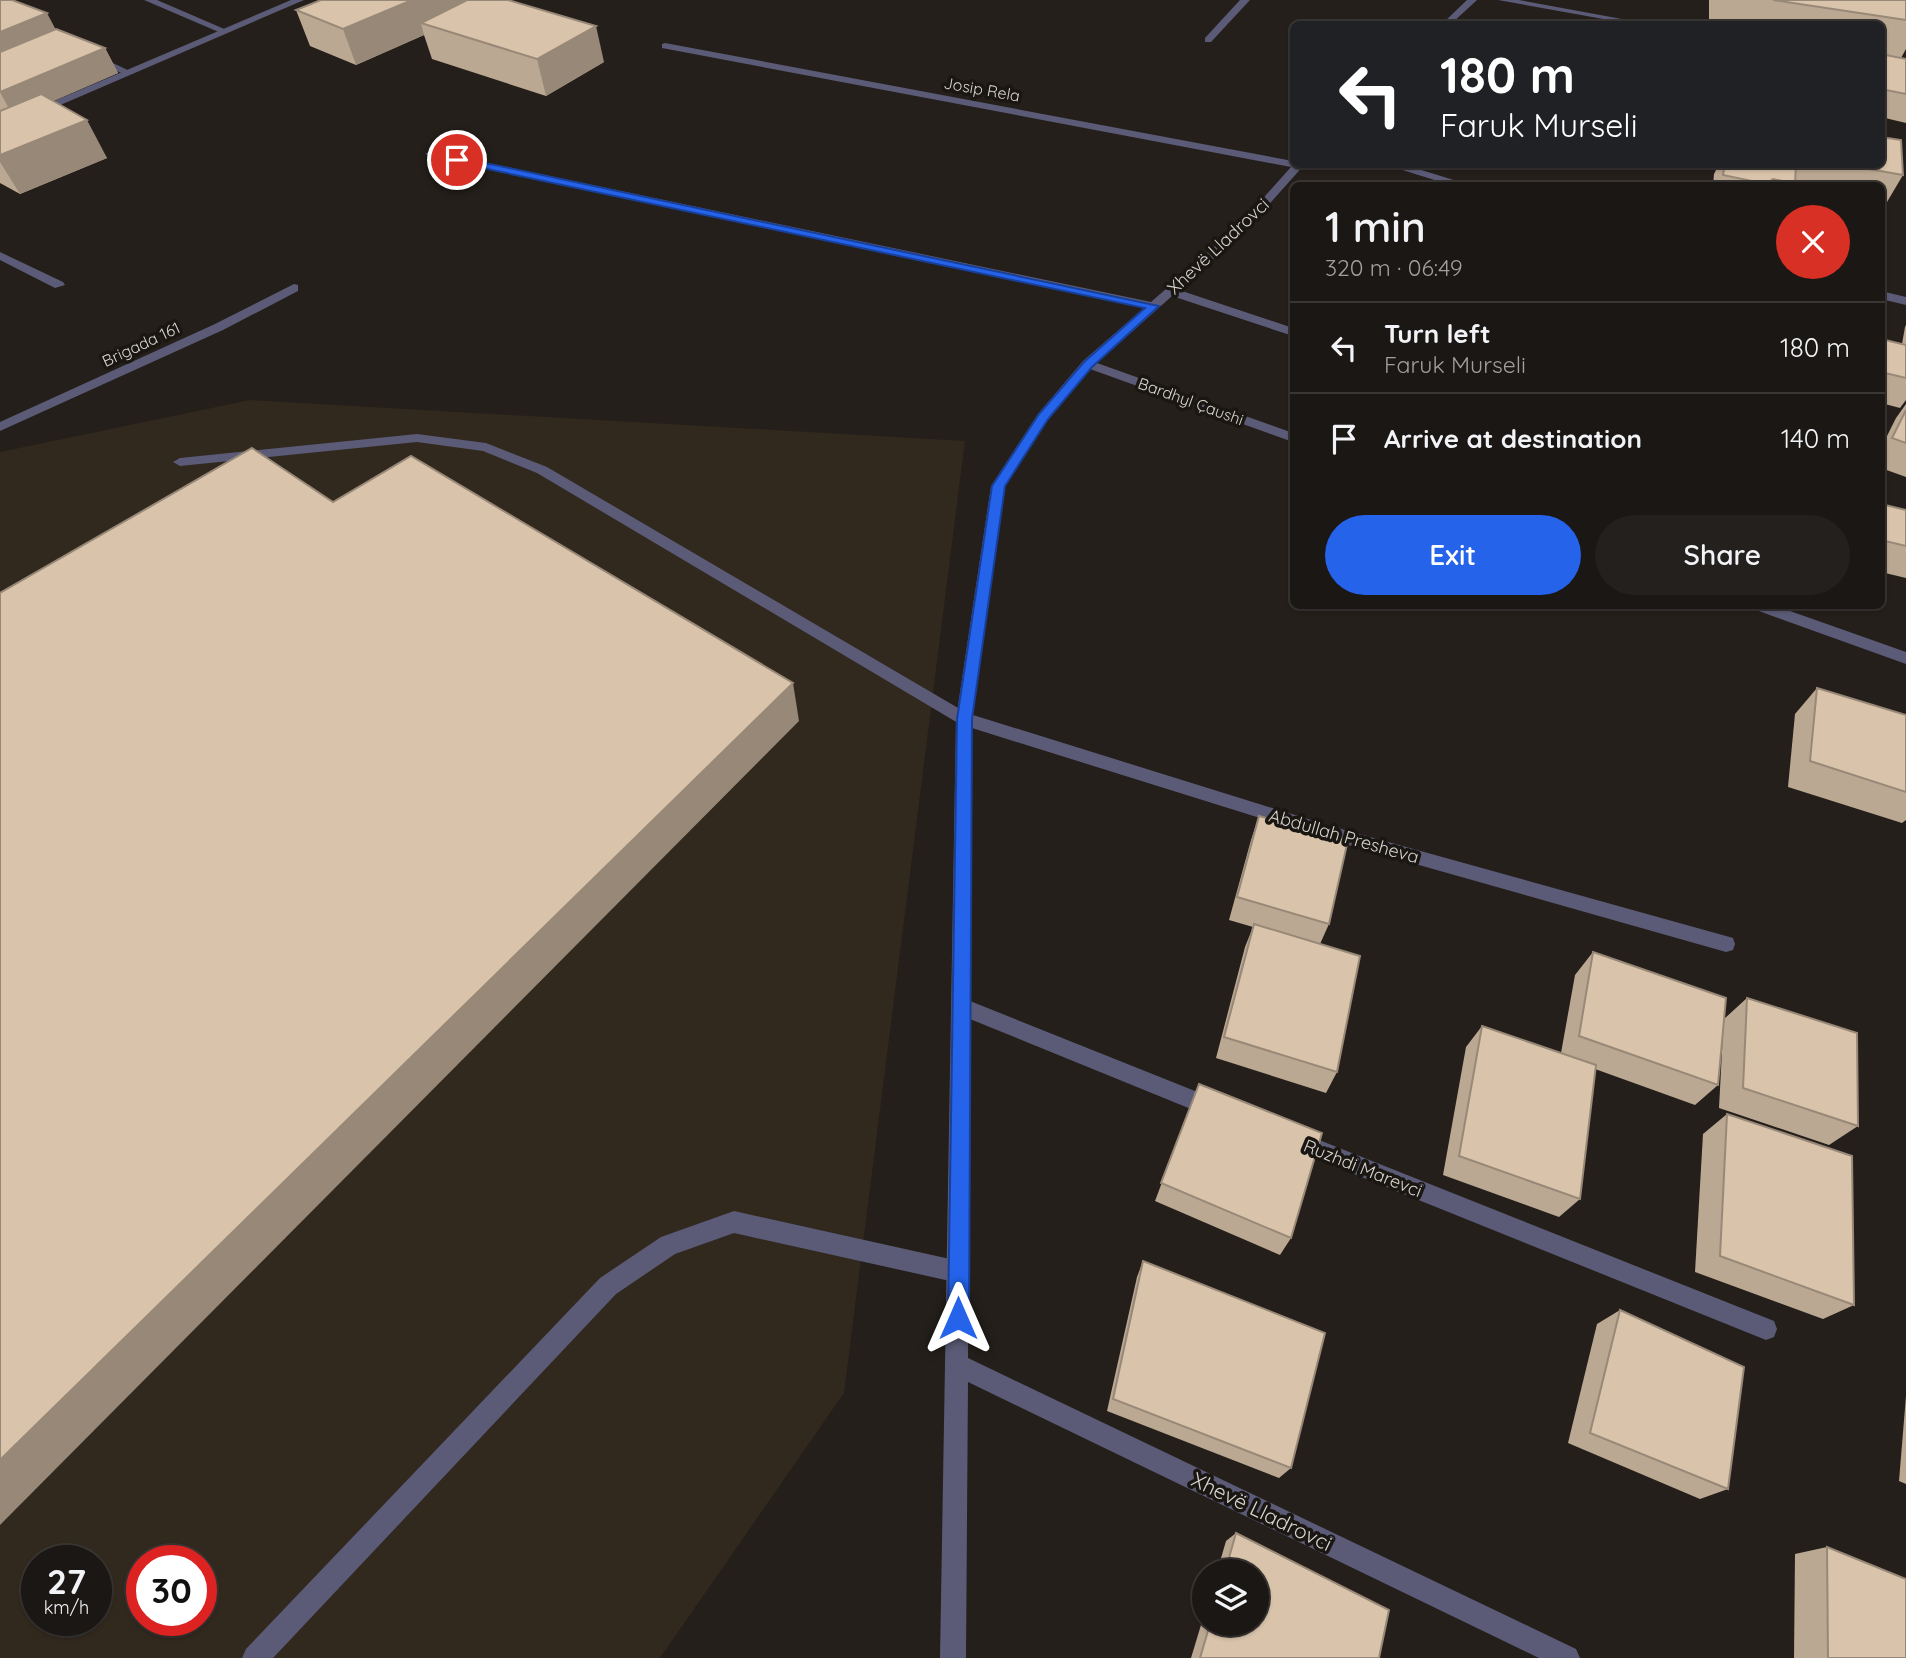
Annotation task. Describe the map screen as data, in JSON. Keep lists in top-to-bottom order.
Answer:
{
  "streets": {
    "street": [
      "Josip Rela",
      "Xhevë Lladrovci",
      "Brigada 161",
      "Bardhyl Çaushi",
      "Abdullah Presheva",
      "Ruzhdi Marevci"
    ]
  },
  "crossings": [
    ["Xhevë Lladrovci", "Bardhyl Çaushi"],
    ["Xhevë Lladrovci", "Abdullah Presheva"]
  ],
  "page": {
    "turn": ["180 m", "Faruk Murseli"],
    "heading": ["1 min", "320 m · 06:49"],
    "list": [
      {
        "name": "Turn left",
        "note": "Faruk Murseli",
        "value": "180 m"
      },
      {
        "name": "Arrive at destination",
        "value": "140 m"
      }
    ],
    "buttons": ["Exit", "Share"],
    "speed": "27 km/h",
    "limit": "30"
  }
}
